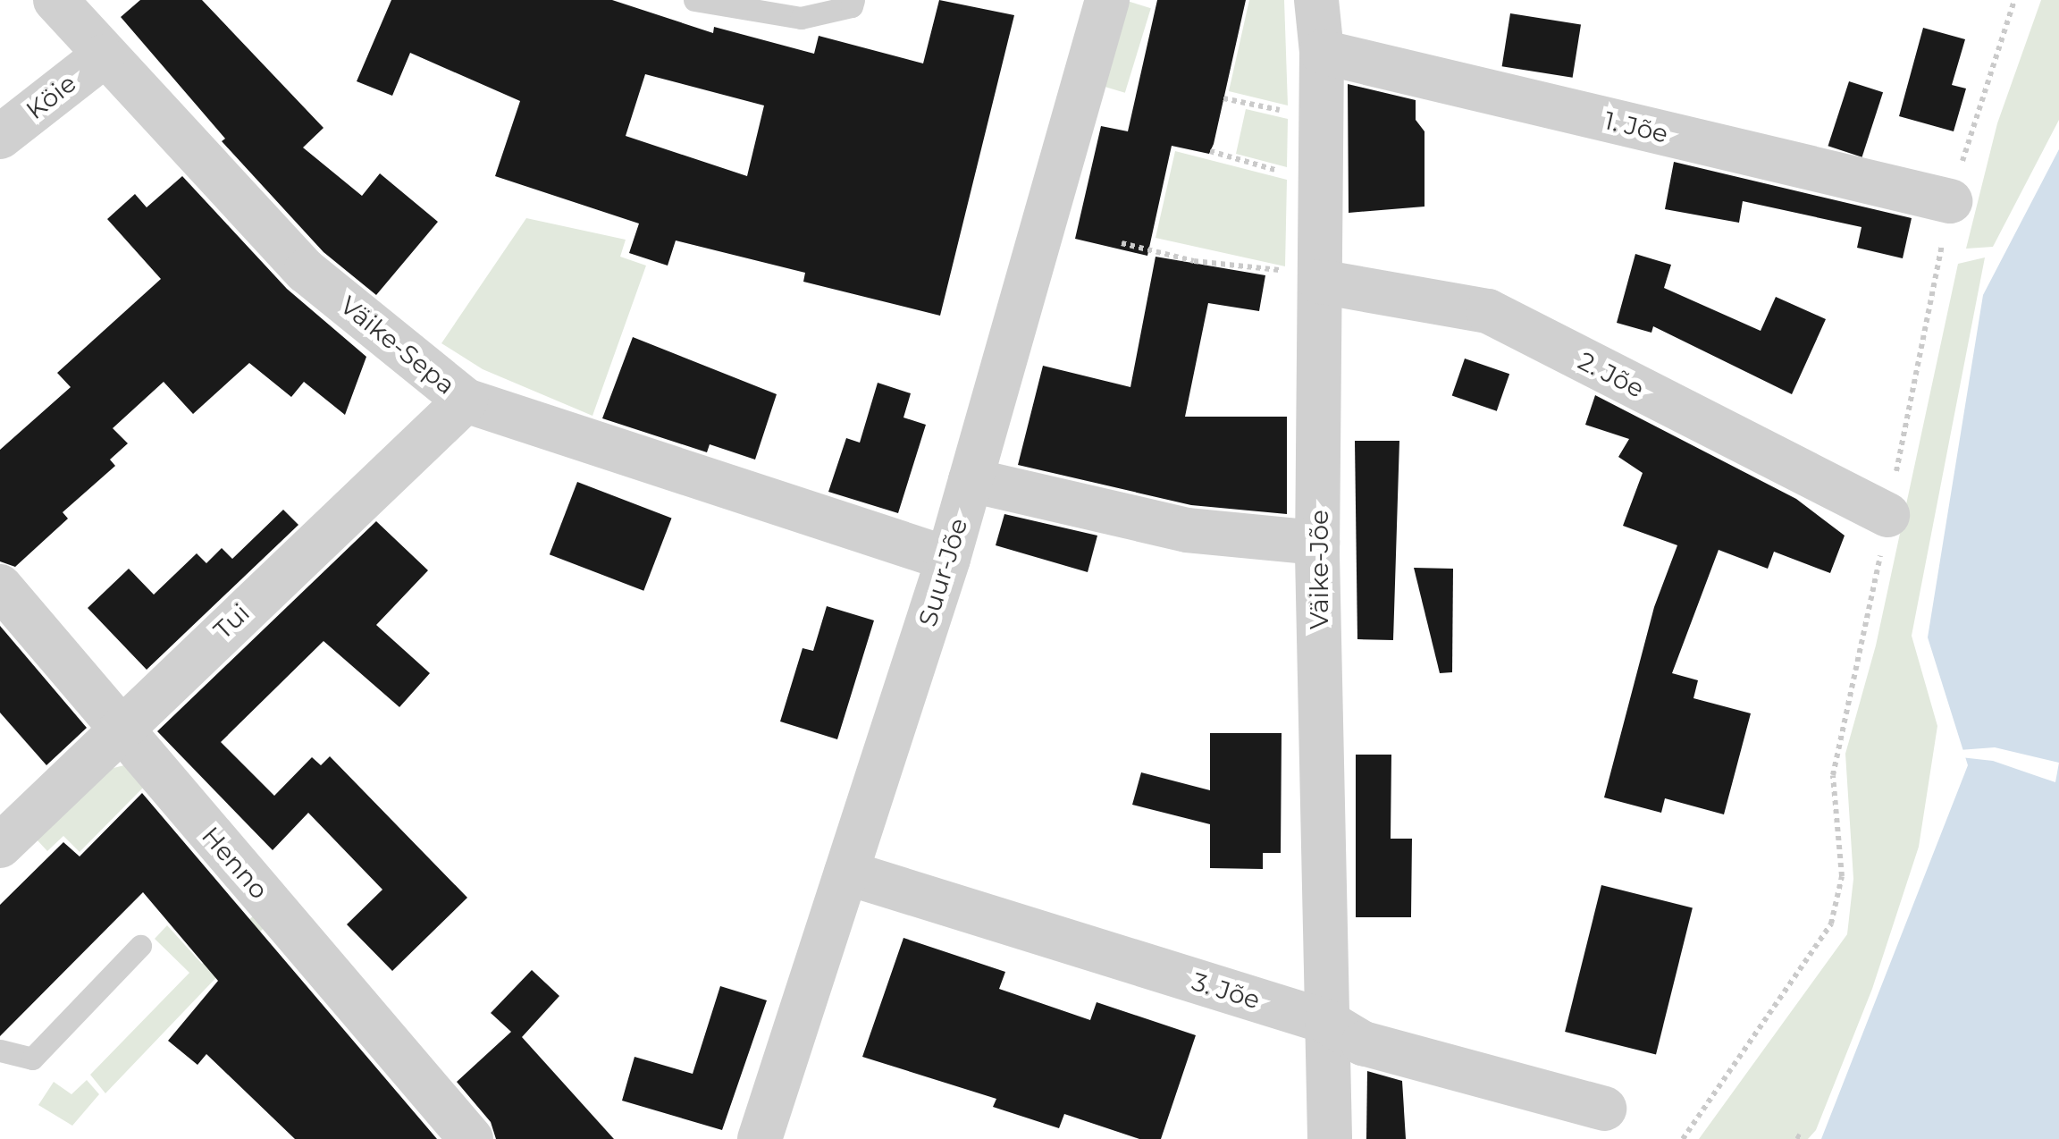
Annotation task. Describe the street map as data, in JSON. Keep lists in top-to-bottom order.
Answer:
{
  "streets": {
    "street": [
      "Köie",
      "1. Jõe",
      "Väike-Sepa",
      "2. Jõe",
      "Väike-Jõe",
      "Suur-Jõe",
      "Tui",
      "Henno",
      "3. Jõe"
    ]
  },
  "crossings": [
    ["Köie", "Väike-Sepa"],
    ["1. Jõe", "Väike-Jõe"],
    ["Väike-Sepa", "Suur-Jõe"],
    ["Väike-Sepa", "Tui"],
    ["2. Jõe", "Väike-Jõe"],
    ["Väike-Jõe", "3. Jõe"],
    ["Suur-Jõe", "3. Jõe"],
    ["Tui", "Henno"]
  ]
}
